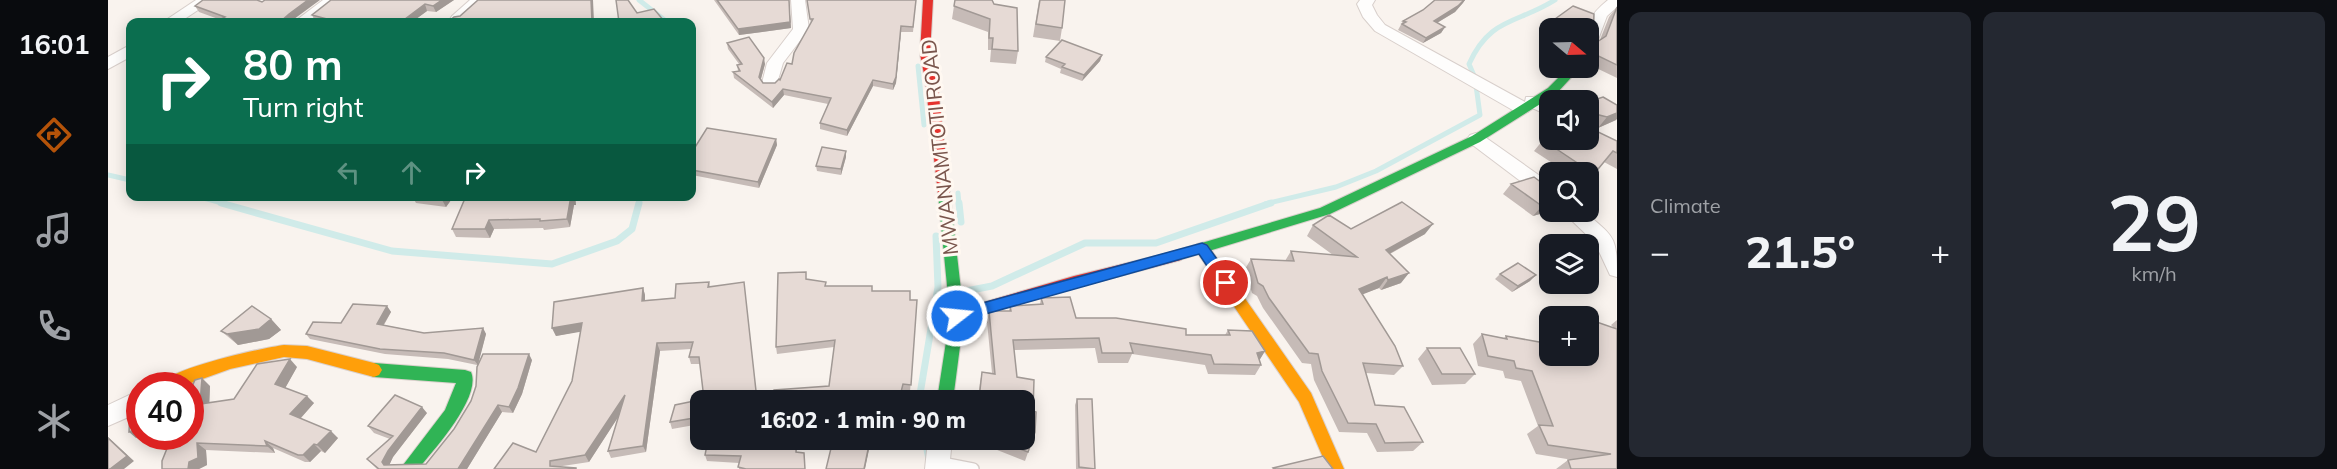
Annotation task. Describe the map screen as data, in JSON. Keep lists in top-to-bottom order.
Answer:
{
  "streets": {
    "street": ["MWANAMTOTI ROAD"]
  },
  "north": "right",
  "page": {
    "tabs": "16:01",
    "tile": [
      "Climate",
      ["29", "km/h"]
    ],
    "map_buttons": "+",
    "turn": ["80 m", "Turn right"],
    "heat": ["−", "21.5°", "+"],
    "limit": "40",
    "trip": "16:02 · 1 min · 90 m"
  }
}
